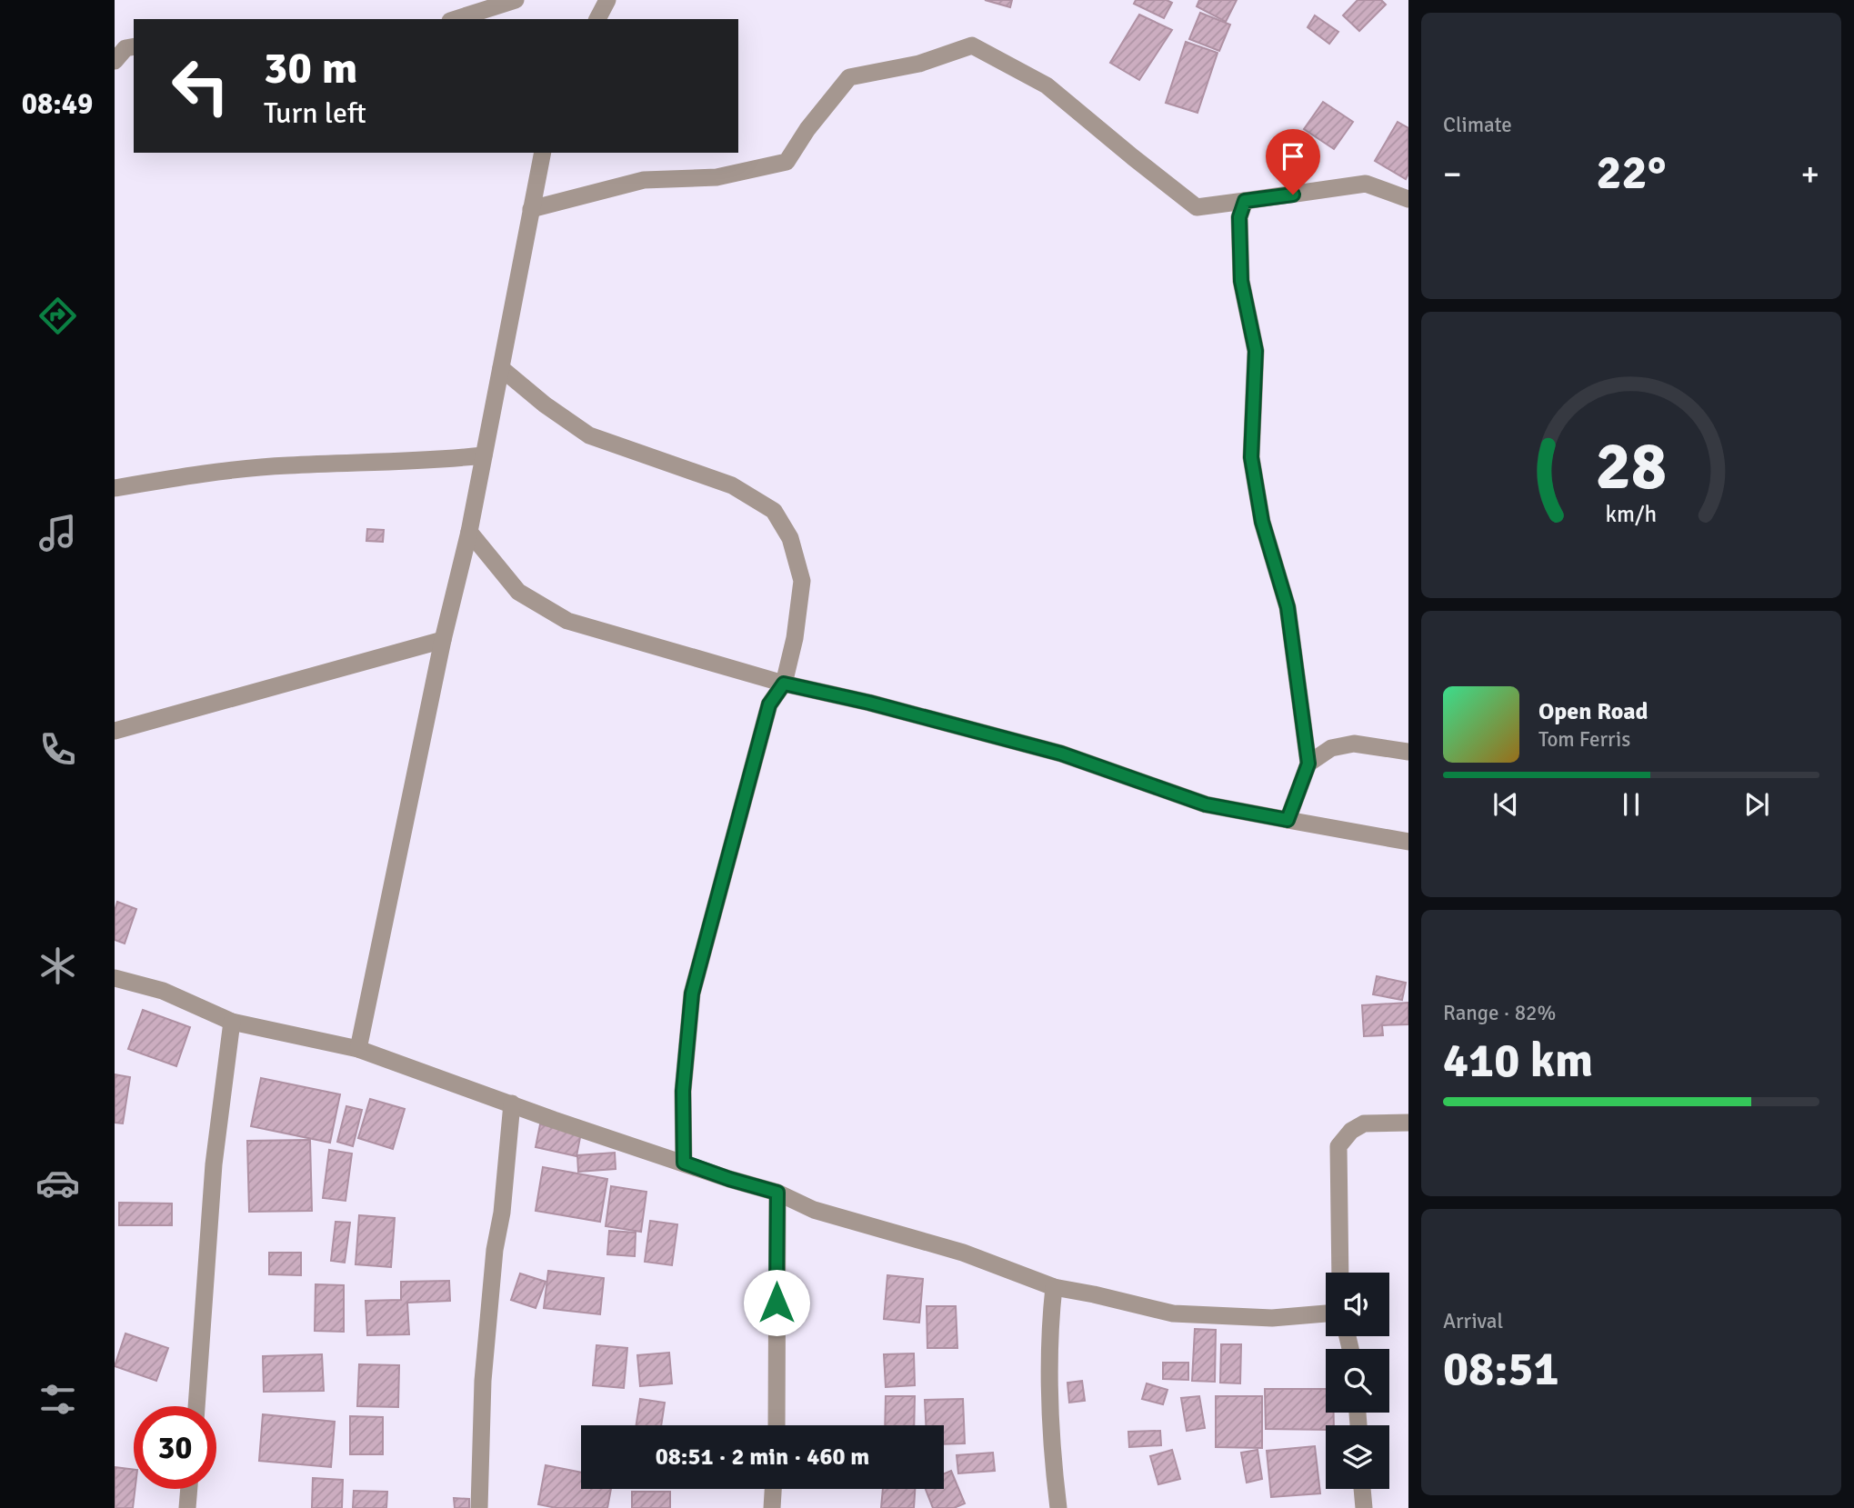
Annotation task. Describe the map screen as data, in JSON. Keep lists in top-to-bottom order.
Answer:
{
  "page": {
    "tabs": "08:49",
    "tile": [
      "Climate",
      ["Range · 82%", "410 km"],
      ["Arrival", "08:51"]
    ],
    "turn": ["30 m", "Turn left"],
    "heat": ["−", "22°", "+"],
    "song": ["Open Road", "Tom Ferris"],
    "limit": "30",
    "trip": "08:51 · 2 min · 460 m",
    "gauge": ["28", "km/h"]
  }
}
